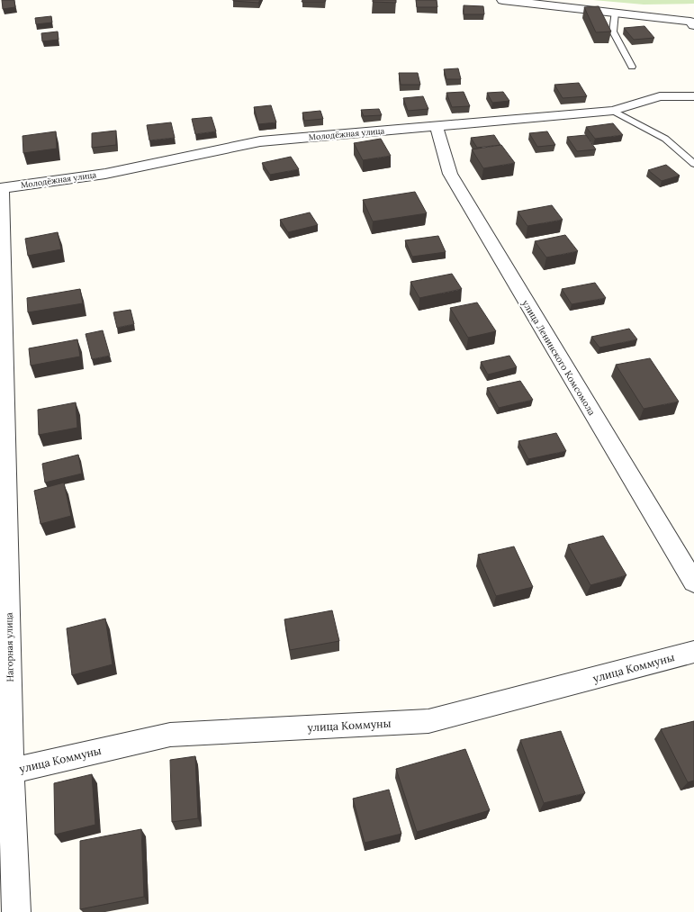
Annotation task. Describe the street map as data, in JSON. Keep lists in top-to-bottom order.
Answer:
{
  "streets": {
    "street": [
      "Молодёжная улица",
      "улица Ленинского Комсомола",
      "Нагорная улица",
      "улица Коммуны"
    ]
  },
  "crossings": [
    ["Молодёжная улица", "улица Ленинского Комсомола"],
    ["Молодёжная улица", "Нагорная улица"],
    ["Нагорная улица", "улица Коммуны"]
  ]
}
